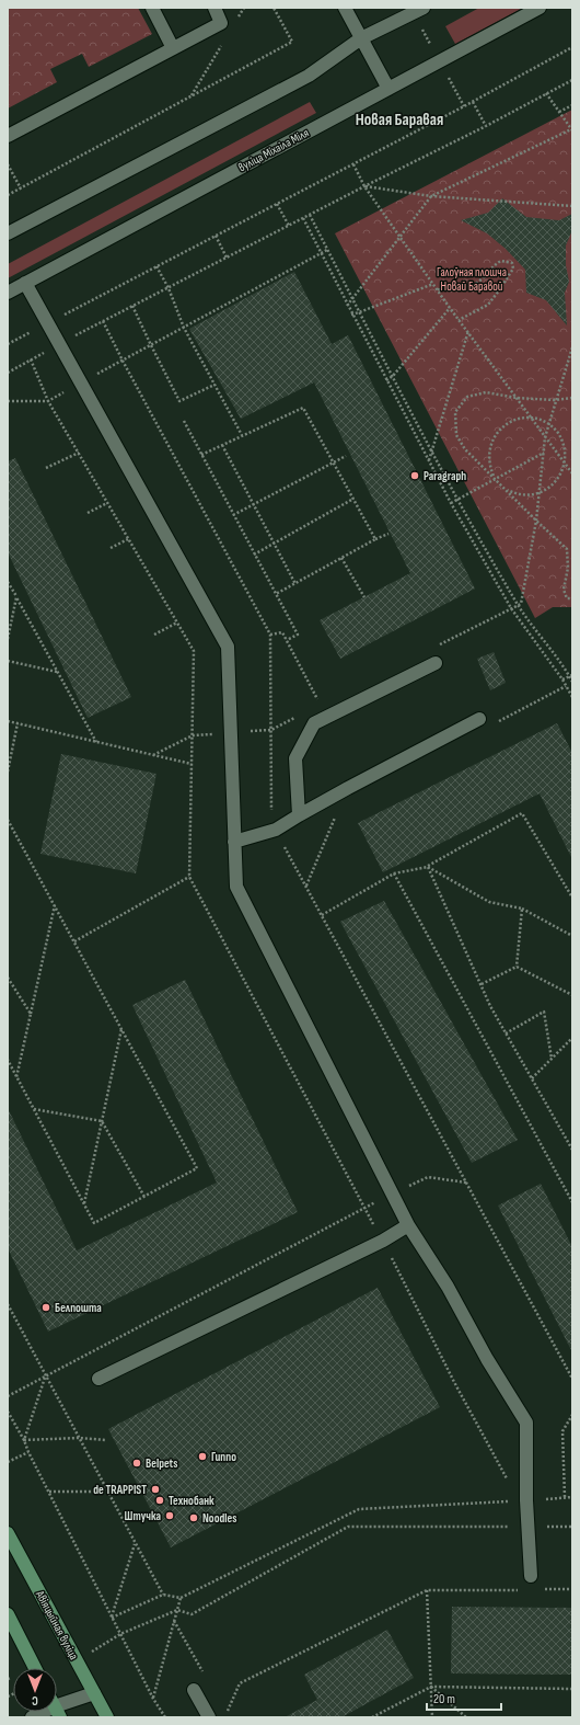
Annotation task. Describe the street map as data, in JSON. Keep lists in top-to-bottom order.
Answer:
{
  "streets": {
    "main road": ["Авіяцыйная вуліца"],
    "street": ["вуліца Міхаіла Міля"]
  },
  "districts": ["Новая Баравая"],
  "parks": ["Галоўная плошча Новай Баравой"],
  "places": [
    "Paragraph",
    "Белпошта",
    "Гиппо",
    "Belpets",
    "de TRAPPIST",
    "Технобанк",
    "Штучка",
    "Noodles"
  ],
  "scale_bar": "20 m",
  "north": "bottom"
}
